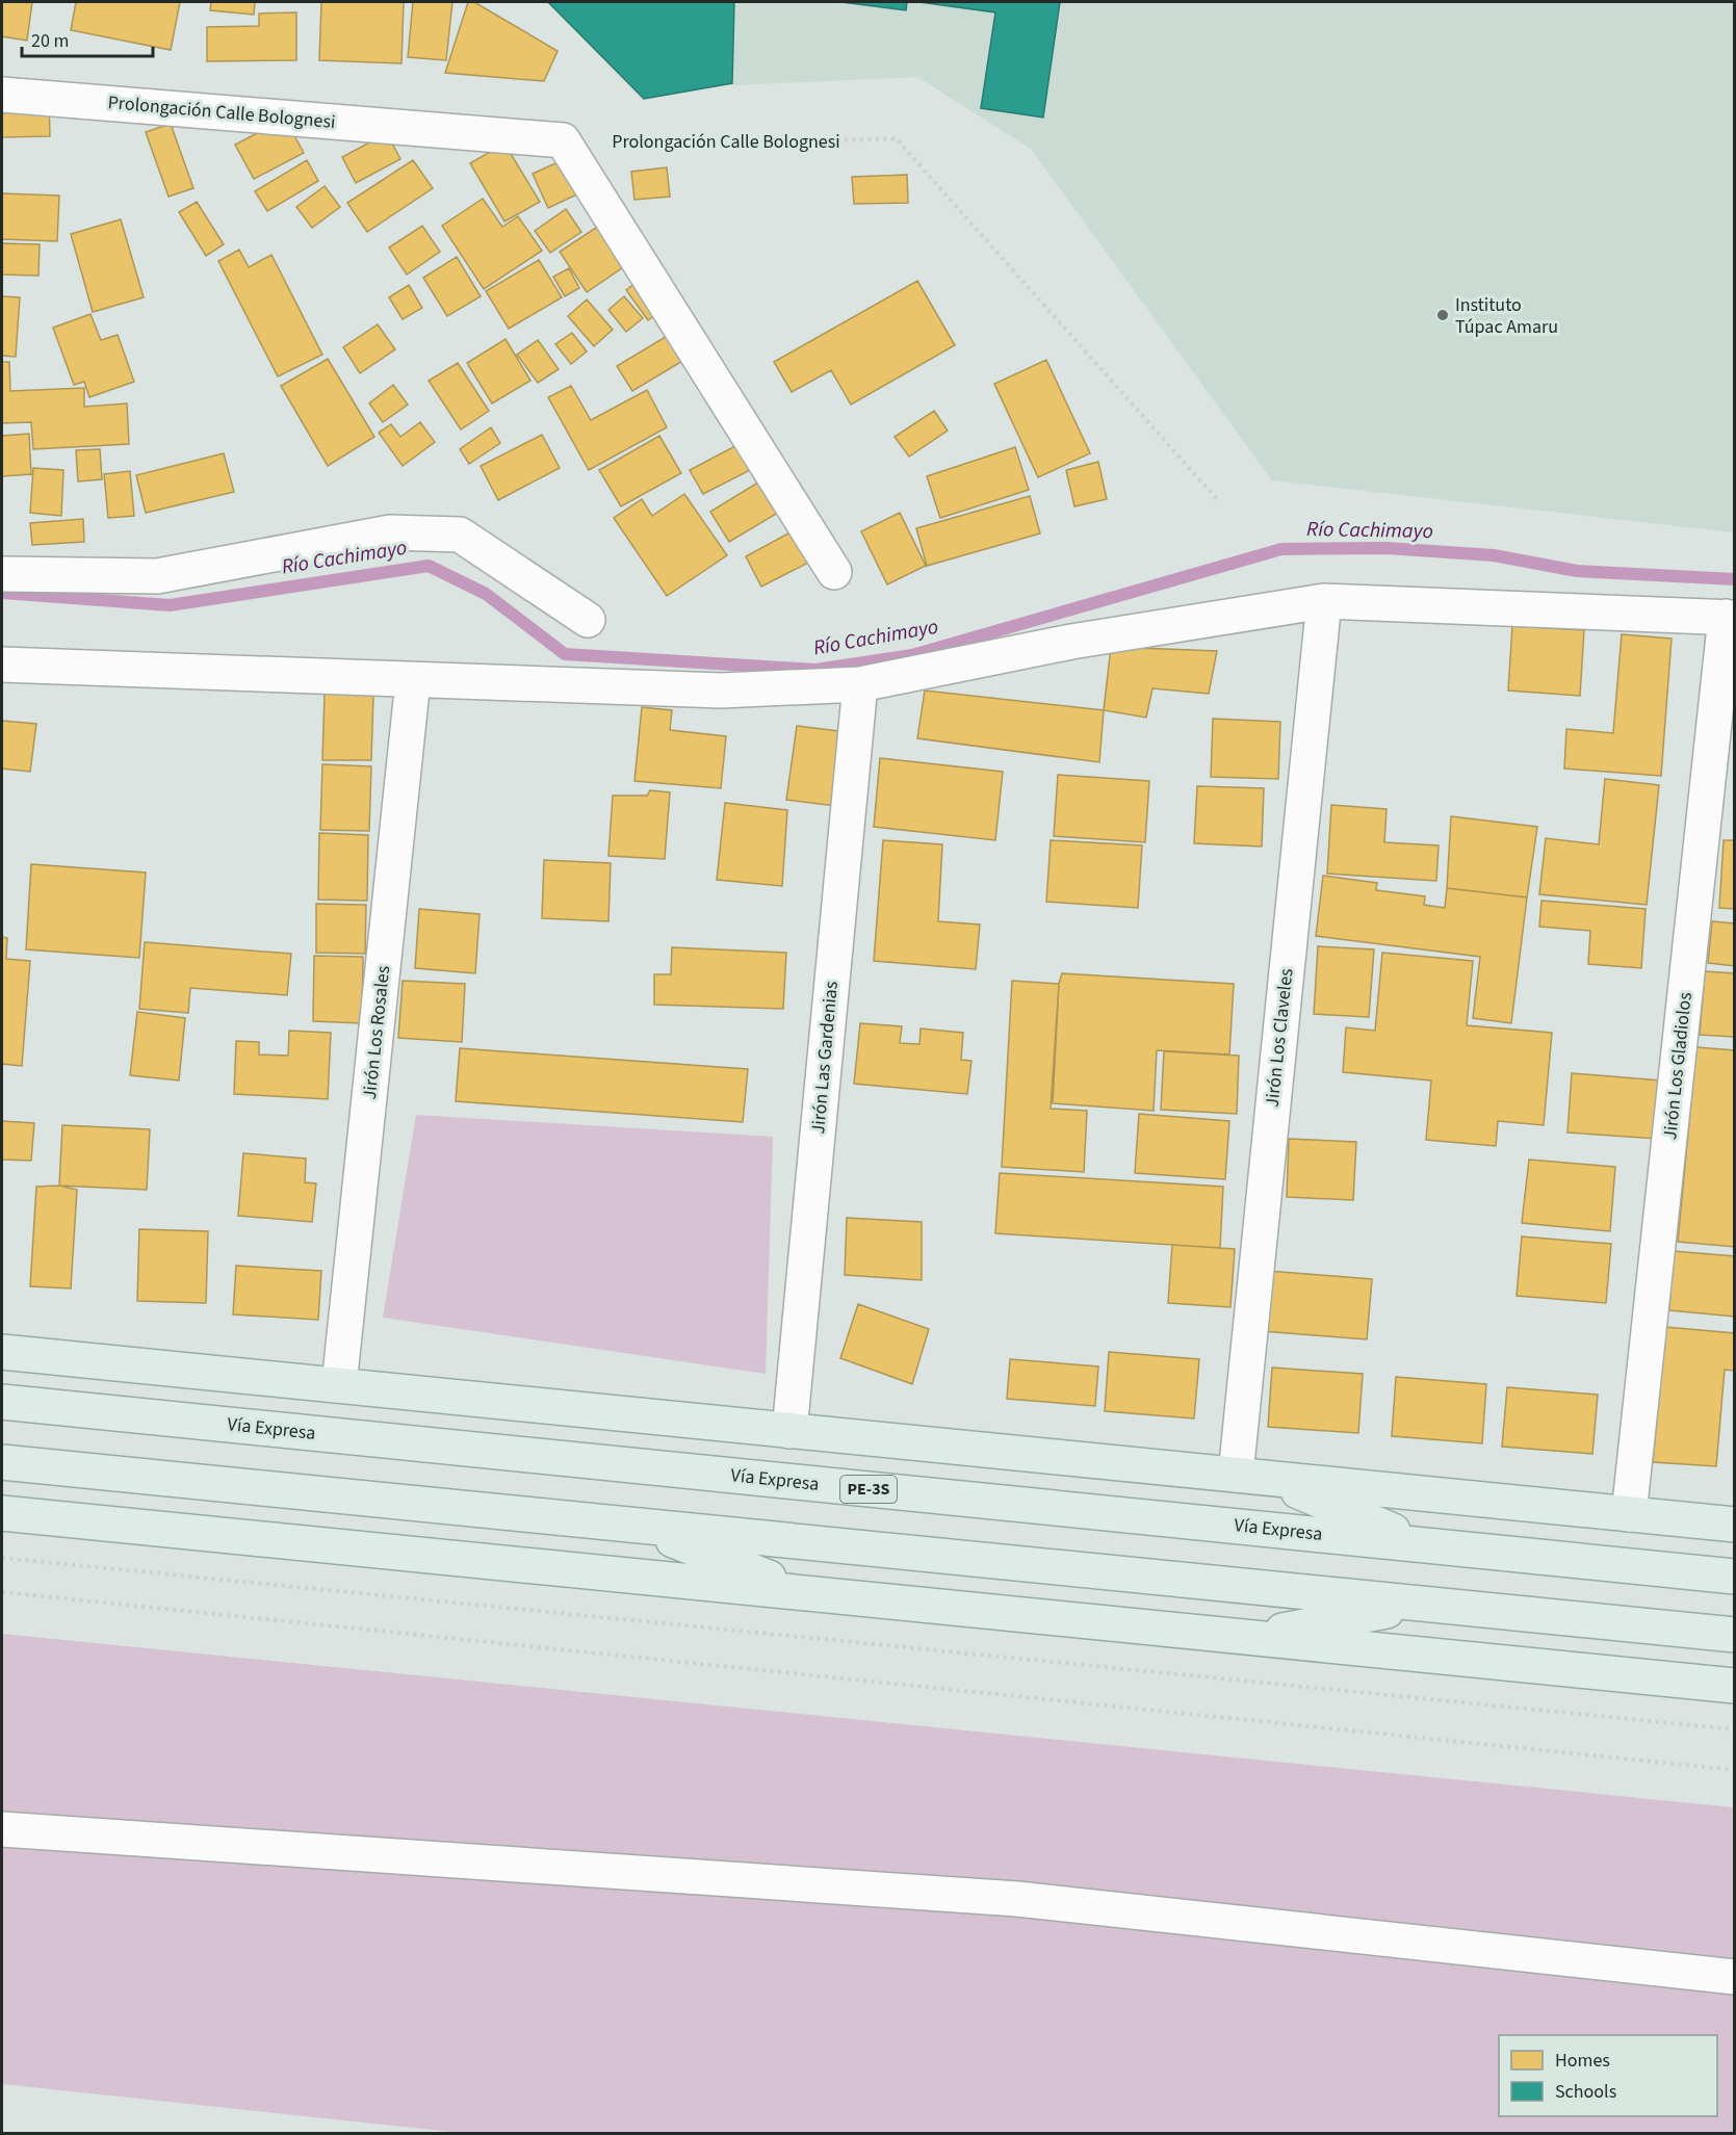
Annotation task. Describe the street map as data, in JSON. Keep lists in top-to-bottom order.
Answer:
{
  "streets": {
    "main road": ["Vía Expresa", "PE-3S"],
    "street": [
      "Prolongación Calle Bolognesi",
      "Jirón Los Rosales",
      "Jirón Los Claveles",
      "Jirón Las Gardenias",
      "Jirón Los Gladiolos"
    ]
  },
  "water": ["Río Cachimayo"],
  "places": ["Instituto Túpac Amaru"],
  "legend": ["Homes", "Schools"],
  "scale_bar": "20 m"
}
